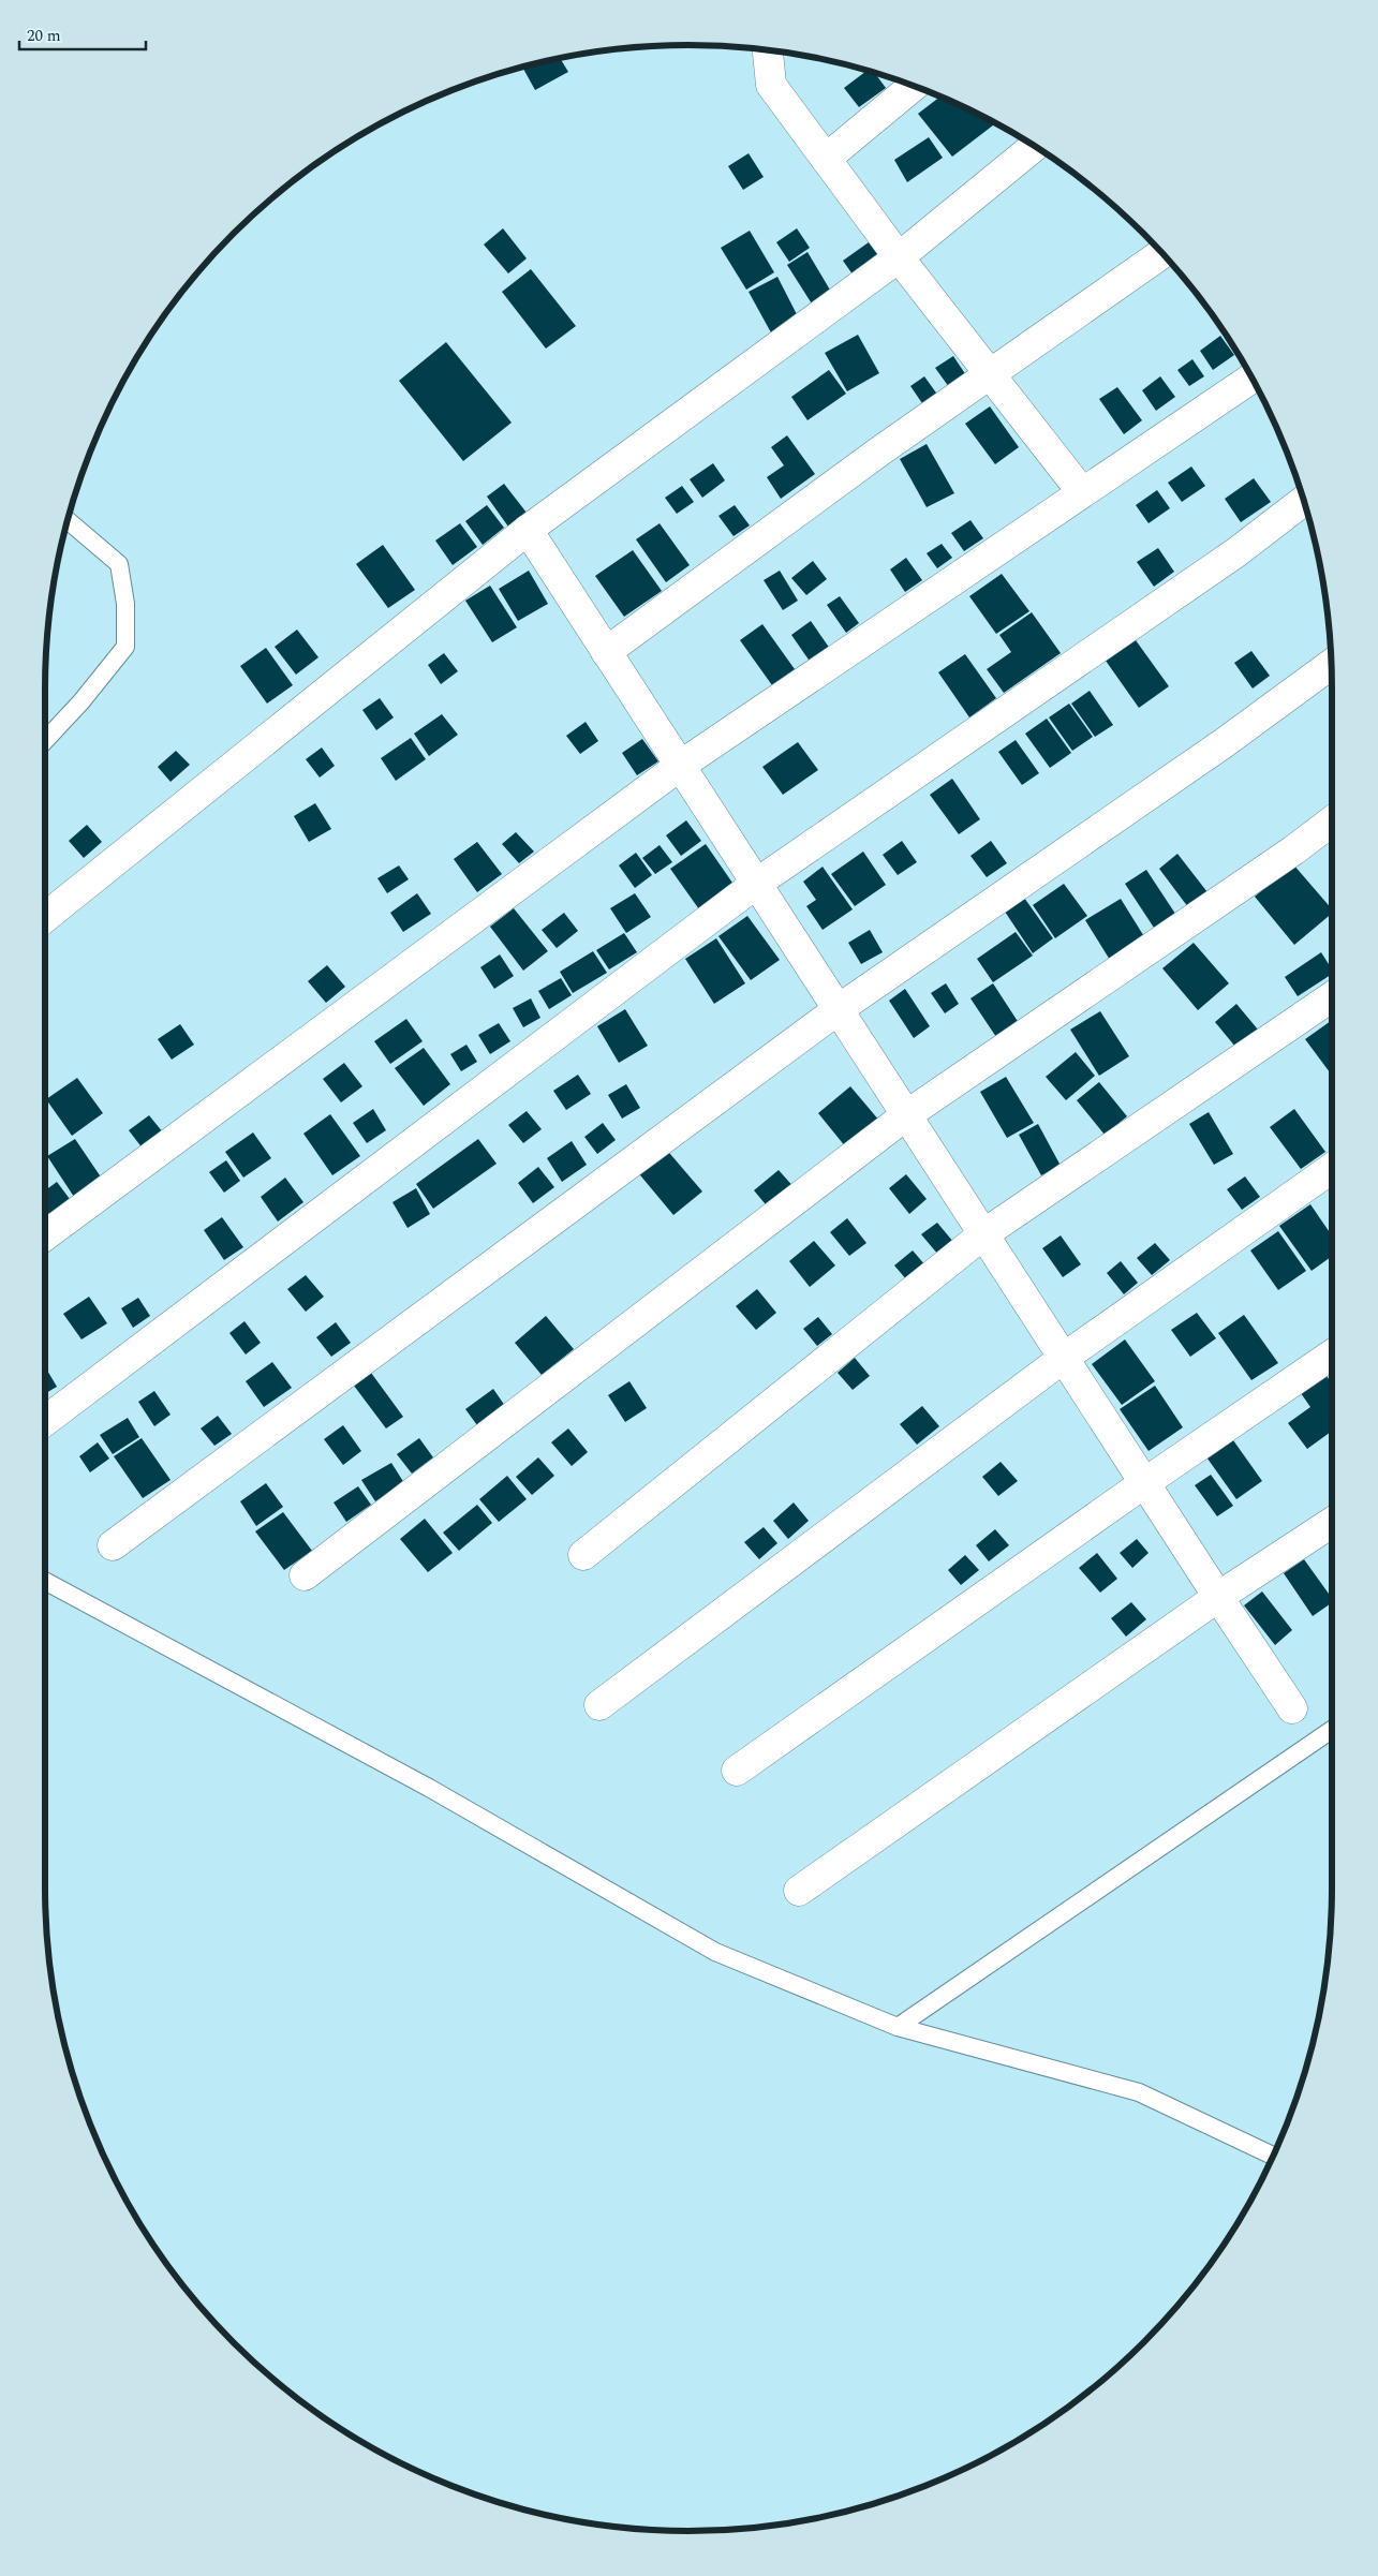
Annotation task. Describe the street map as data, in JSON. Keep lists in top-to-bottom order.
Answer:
{
  "scale_bar": "20 m"
}
